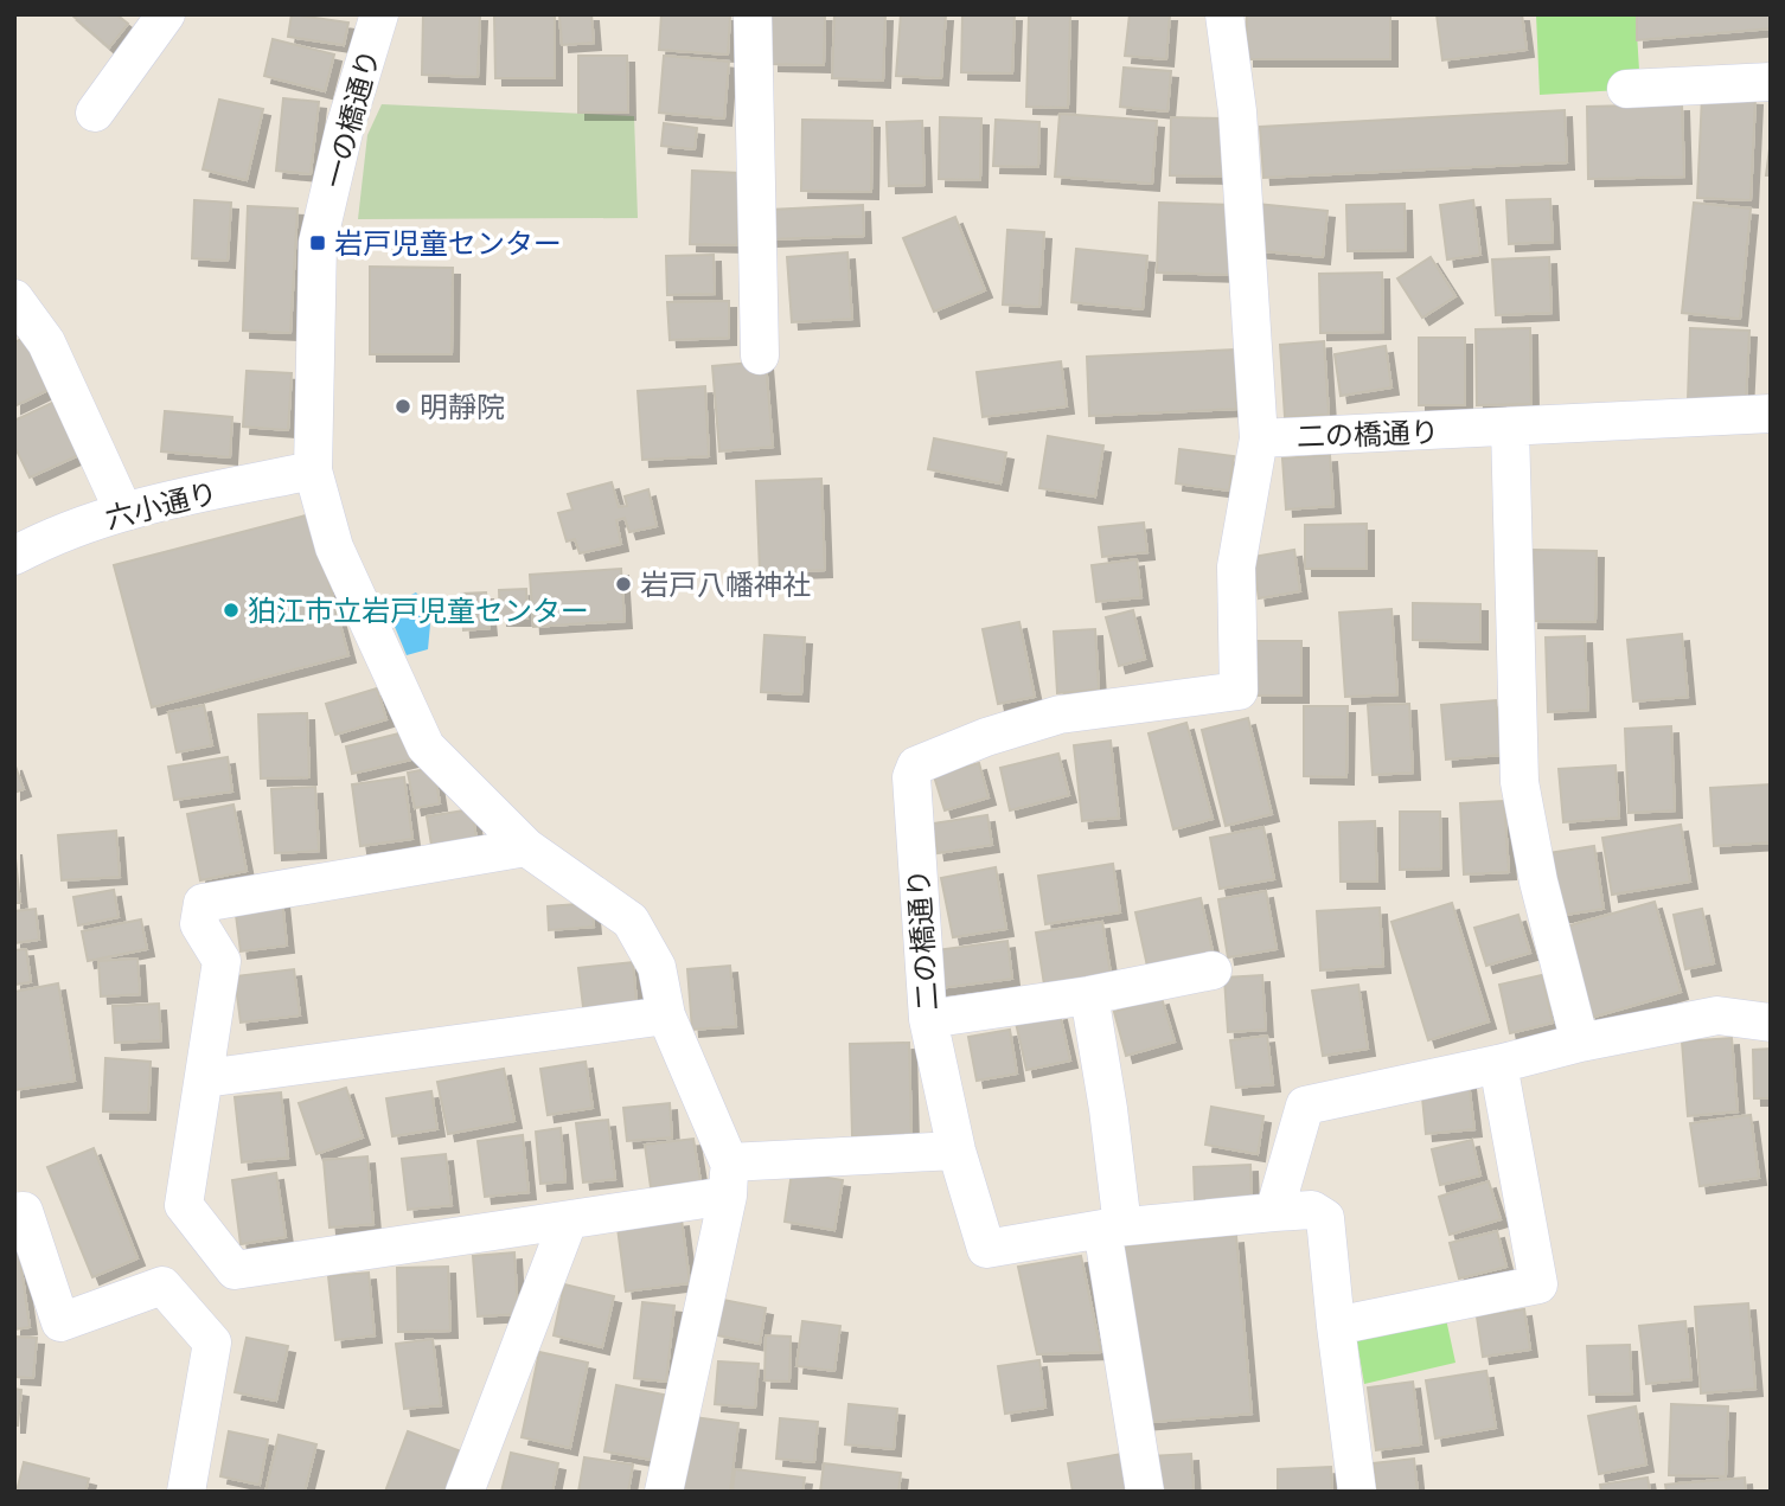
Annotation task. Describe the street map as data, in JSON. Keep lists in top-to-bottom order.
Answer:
{
  "streets": {
    "street": ["一の橋通り", "二の橋通り", "六小通り"]
  },
  "crossings": [
    ["一の橋通り", "六小通り"]
  ],
  "places": {
    "transit": ["岩戸児童センター"],
    "other": ["明靜院", "岩戸八幡神社", "狛江市立岩戸児童センター"]
  }
}
